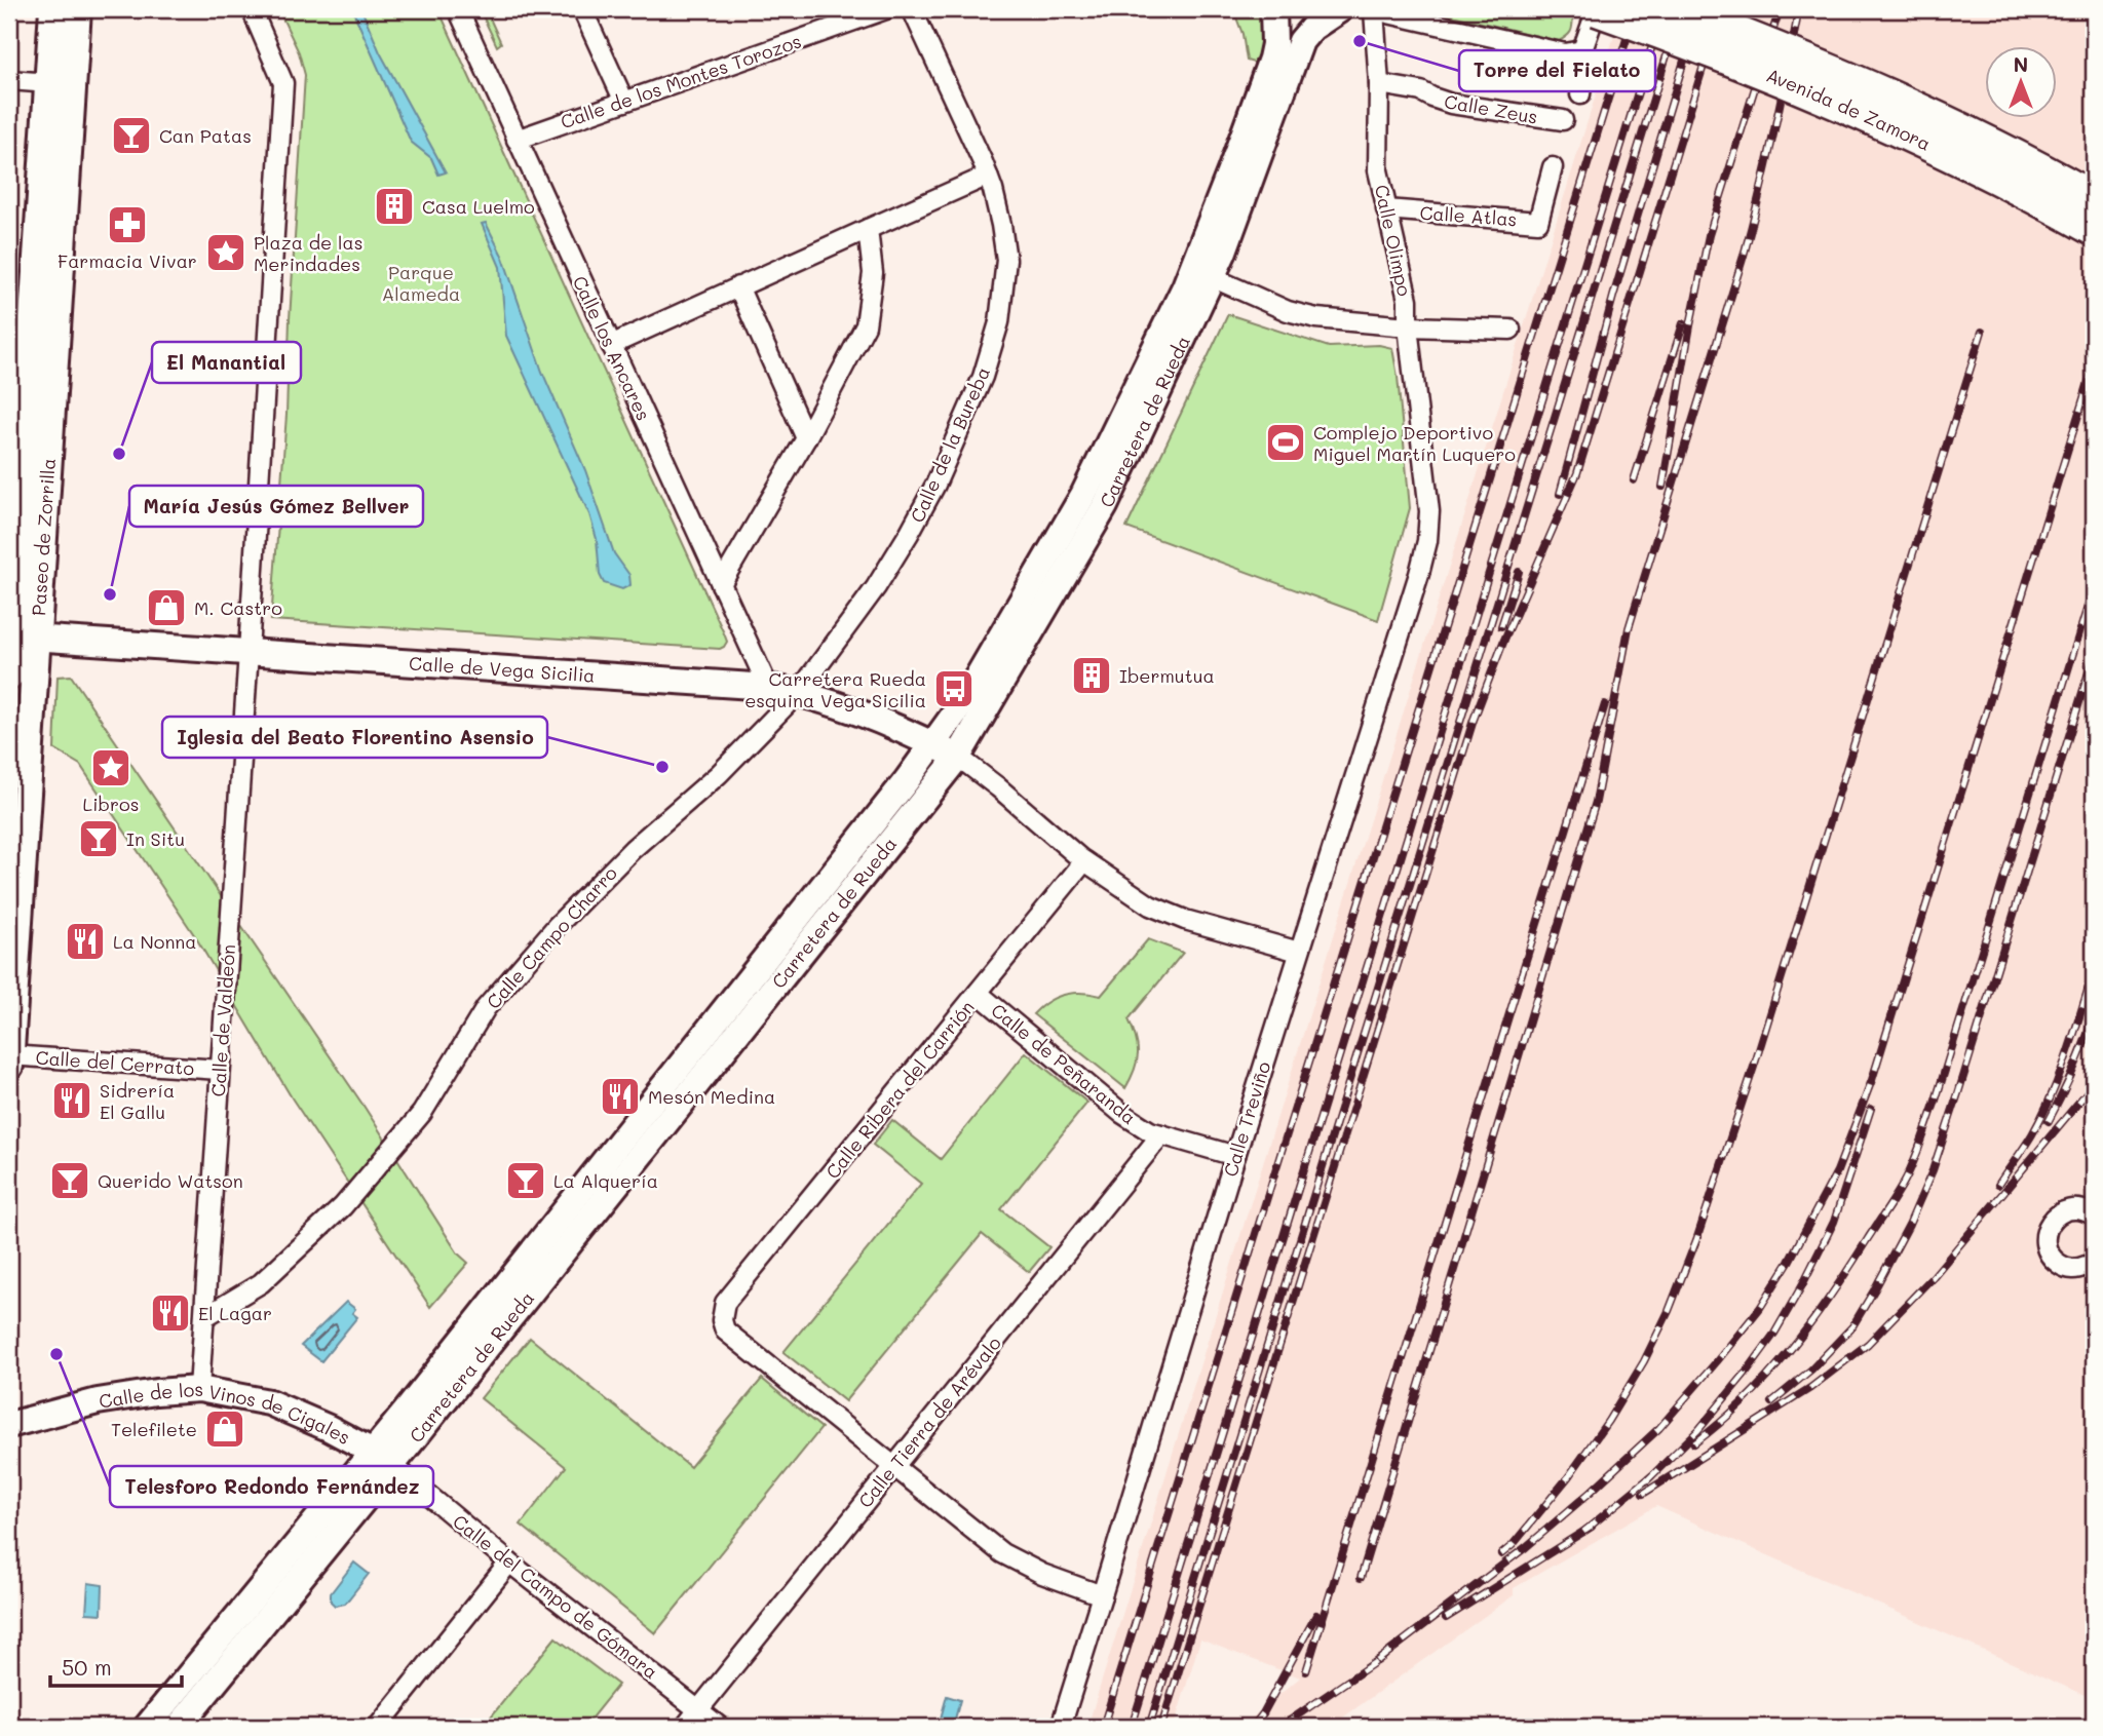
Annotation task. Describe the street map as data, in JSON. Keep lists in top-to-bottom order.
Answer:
{
  "streets": {
    "highway": ["Avenida de Zamora"],
    "main road": ["Paseo de Zorrilla"],
    "street": [
      "Calle de los Montes Torozos",
      "Calle Zeus",
      "Calle Atlas",
      "Calle Olimpo",
      "Calle los Ancares",
      "Carretera de Rueda",
      "Calle de la Bureba",
      "Calle de Vega Sicilia",
      "Calle Campo Charro",
      "Calle de Valdeón",
      "Calle del Cerrato",
      "Calle de Peñaranda",
      "Calle Ribera del Carrión",
      "Calle Treviño",
      "Calle Tierra de Arévalo",
      "Calle de los Vinos de Cigales",
      "Calle del Campo de Gómara"
    ]
  },
  "crossings": [
    ["Calle de los Montes Torozos", "Calle los Ancares"],
    ["Calle Zeus", "Calle Olimpo"],
    ["Calle Atlas", "Calle Olimpo"],
    ["Calle Olimpo", "Calle Treviño"],
    ["Calle los Ancares", "Calle de Vega Sicilia"],
    ["Carretera de Rueda", "Calle de Vega Sicilia"],
    ["Carretera de Rueda", "Calle de los Vinos de Cigales"],
    ["Carretera de Rueda", "Calle del Campo de Gómara"],
    ["Calle de la Bureba", "Calle de Vega Sicilia"],
    ["Calle de la Bureba", "Calle Campo Charro"],
    ["Paseo de Zorrilla", "Calle de Vega Sicilia"],
    ["Paseo de Zorrilla", "Calle del Cerrato"],
    ["Calle de Vega Sicilia", "Calle Campo Charro"],
    ["Calle de Vega Sicilia", "Calle de Valdeón"],
    ["Calle Campo Charro", "Calle de Valdeón"],
    ["Calle de Valdeón", "Calle del Cerrato"],
    ["Calle de Valdeón", "Calle de los Vinos de Cigales"],
    ["Calle de Peñaranda", "Calle Ribera del Carrión"],
    ["Calle de Peñaranda", "Calle Treviño"],
    ["Calle de Peñaranda", "Calle Tierra de Arévalo"],
    ["Calle Ribera del Carrión", "Calle Tierra de Arévalo"],
    ["Calle Tierra de Arévalo", "Calle del Campo de Gómara"],
    ["Calle de los Vinos de Cigales", "Calle del Campo de Gómara"]
  ],
  "parks": ["Parque Alameda"],
  "places": {
    "other": [
      "Torre del Fielato",
      "El Manantial",
      "María Jesús Gómez Bellver",
      "Iglesia del Beato Florentino Asensio",
      "Telesforo Redondo Fernández"
    ],
    "bar": [
      "Can Patas",
      "In Situ",
      "Querido Watson",
      "La Alquería"
    ],
    "building": ["Casa Luelmo", "Ibermutua"],
    "pharmacy": ["Farmacia Vivar"],
    "place": ["Plaza de las Merindades", "Libros"],
    "sports": ["Complejo Deportivo Miguel Martín Luquero"],
    "shop": ["M. Castro", "Telefilete"],
    "bus stop": ["Carretera Rueda esquina Vega Sicilia"],
    "restaurant": [
      "La Nonna",
      "Mesón Medina",
      "Sidrería El Gallu",
      "El Lagar"
    ]
  },
  "scale_bar": "50 m",
  "north": "top"
}
